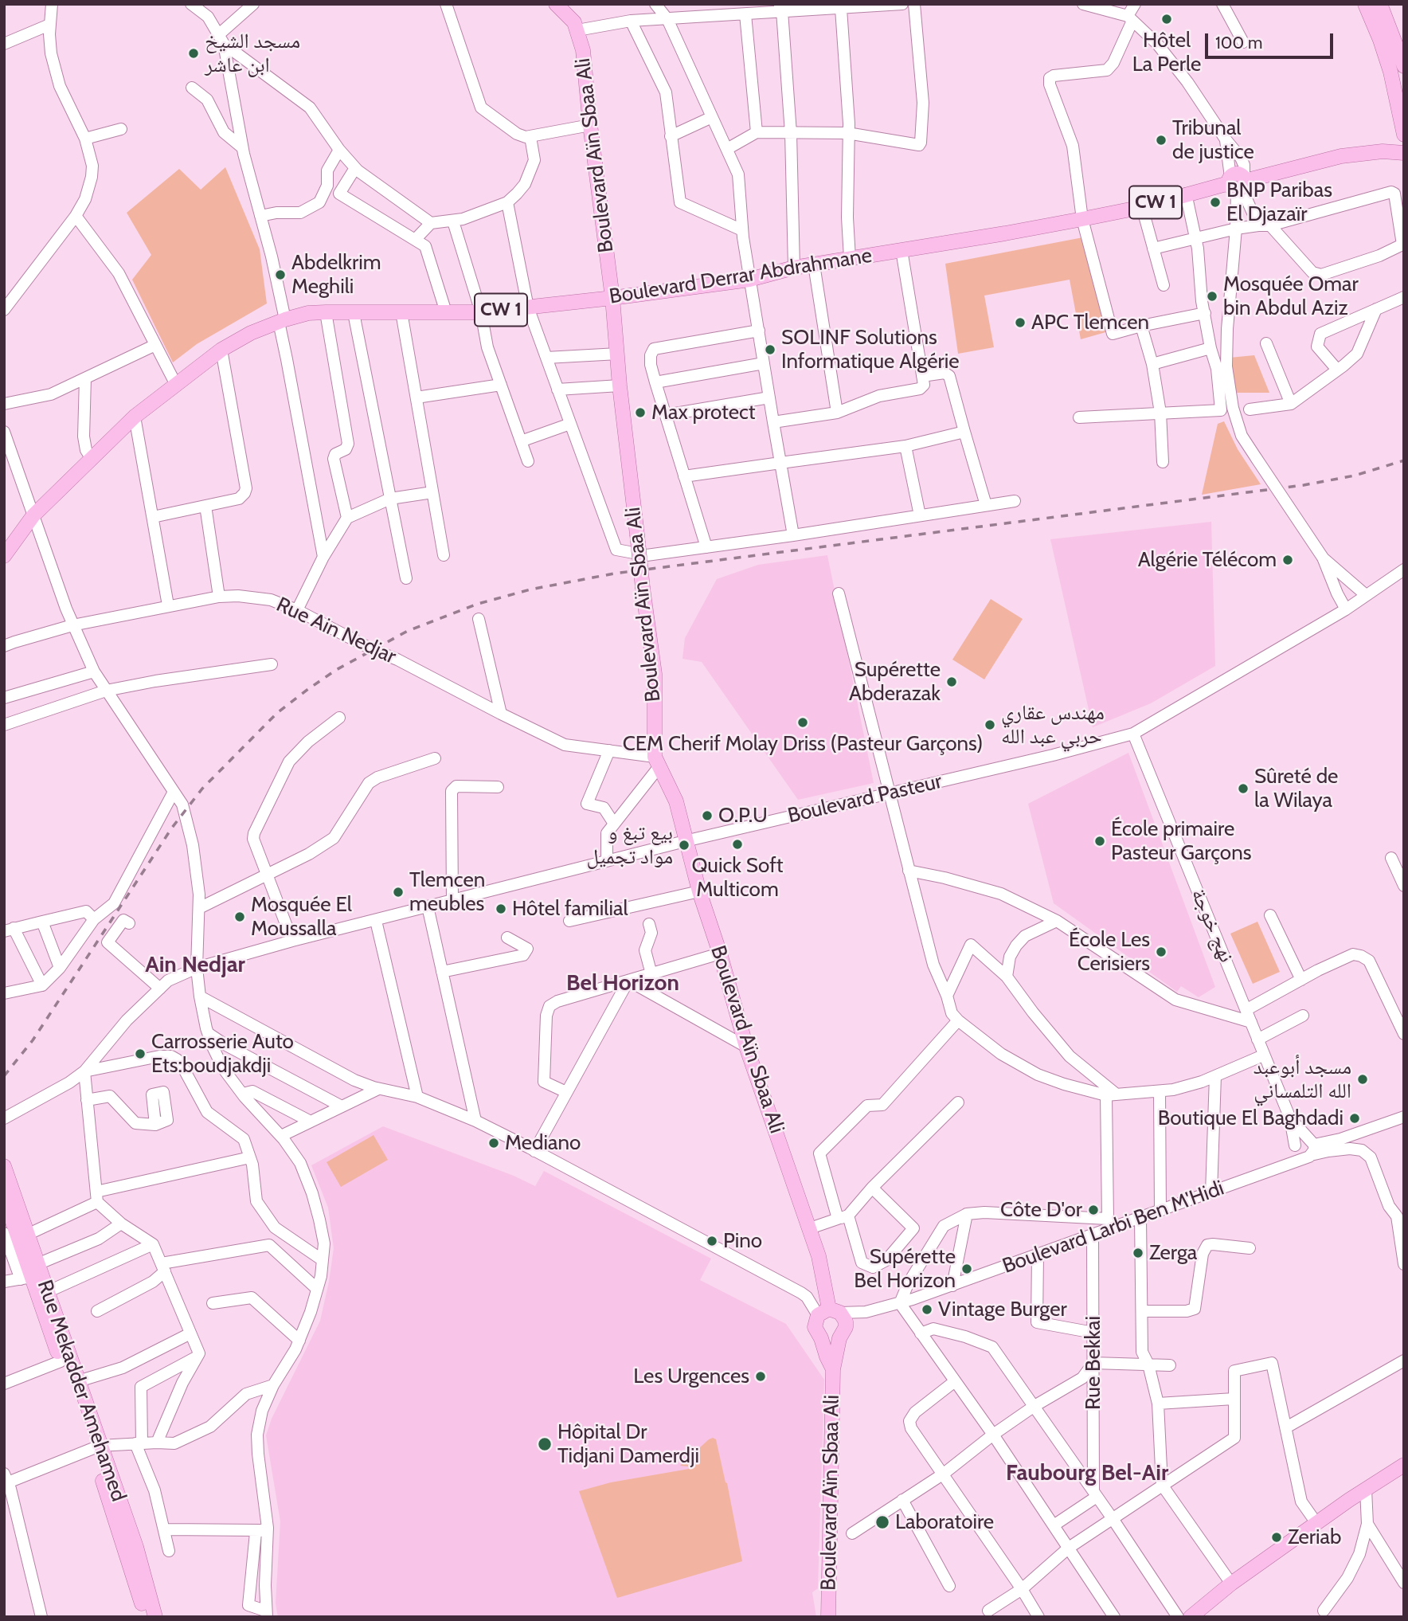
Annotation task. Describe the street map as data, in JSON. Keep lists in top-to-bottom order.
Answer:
{
  "streets": {
    "main road": [
      "Boulevard Aïn Sbaa Ali",
      "CW 1",
      "Boulevard Derrar Abdrahmane",
      "Rue Mekadder Amehamed"
    ],
    "street": [
      "Rue Ain Nedjar",
      "Boulevard Pasteur",
      "نهج خوجة",
      "Boulevard Larbi Ben M'Hidi",
      "Rue Bekkai"
    ]
  },
  "crossings": [
    ["Boulevard Aïn Sbaa Ali", "Boulevard Derrar Abdrahmane"],
    ["Boulevard Aïn Sbaa Ali", "Rue Ain Nedjar"],
    ["Boulevard Aïn Sbaa Ali", "Boulevard Pasteur"],
    ["Boulevard Pasteur", "نهج خوجة"],
    ["نهج خوجة", "Boulevard Larbi Ben M'Hidi"],
    ["Boulevard Larbi Ben M'Hidi", "Rue Bekkai"]
  ],
  "districts": ["Ain Nedjar", "Bel Horizon", "Faubourg Bel-Air"],
  "places": [
    "Hôtel La Perle",
    "مسجد الشيخ ابن عاشر",
    "Tribunal de justice",
    "BNP Paribas El Djazaïr",
    "Abdelkrim Meghili",
    "Mosquée Omar bin Abdul Aziz",
    "APC Tlemcen",
    "SOLINF Solutions Informatique Algérie",
    "Max protect",
    "Algérie Télécom",
    "Supérette Abderazak",
    "CEM Cherif Molay Driss (Pasteur Garçons)",
    "مهندس عقاري حربي عبد الله",
    "Sûreté de la Wilaya",
    "O.P.U",
    "École primaire Pasteur Garçons",
    "Quick Soft Multicom",
    "بيع تبغ و مواد تجميل",
    "Tlemcen meubles",
    "Hôtel familial",
    "Mosquée El Moussalla",
    "École Les Cerisiers",
    "Carrosserie Auto Ets:boudjakdji",
    "مسجد أبوعبد الله التلمساني",
    "Boutique El Baghdadi",
    "Mediano",
    "Côte D'or",
    "Pino",
    "Zerga",
    "Supérette Bel Horizon",
    "Vintage Burger",
    "Les Urgences",
    "Hôpital Dr Tidjani Damerdji",
    "Laboratoire",
    "Zeriab"
  ],
  "scale_bar": "100 m"
}
